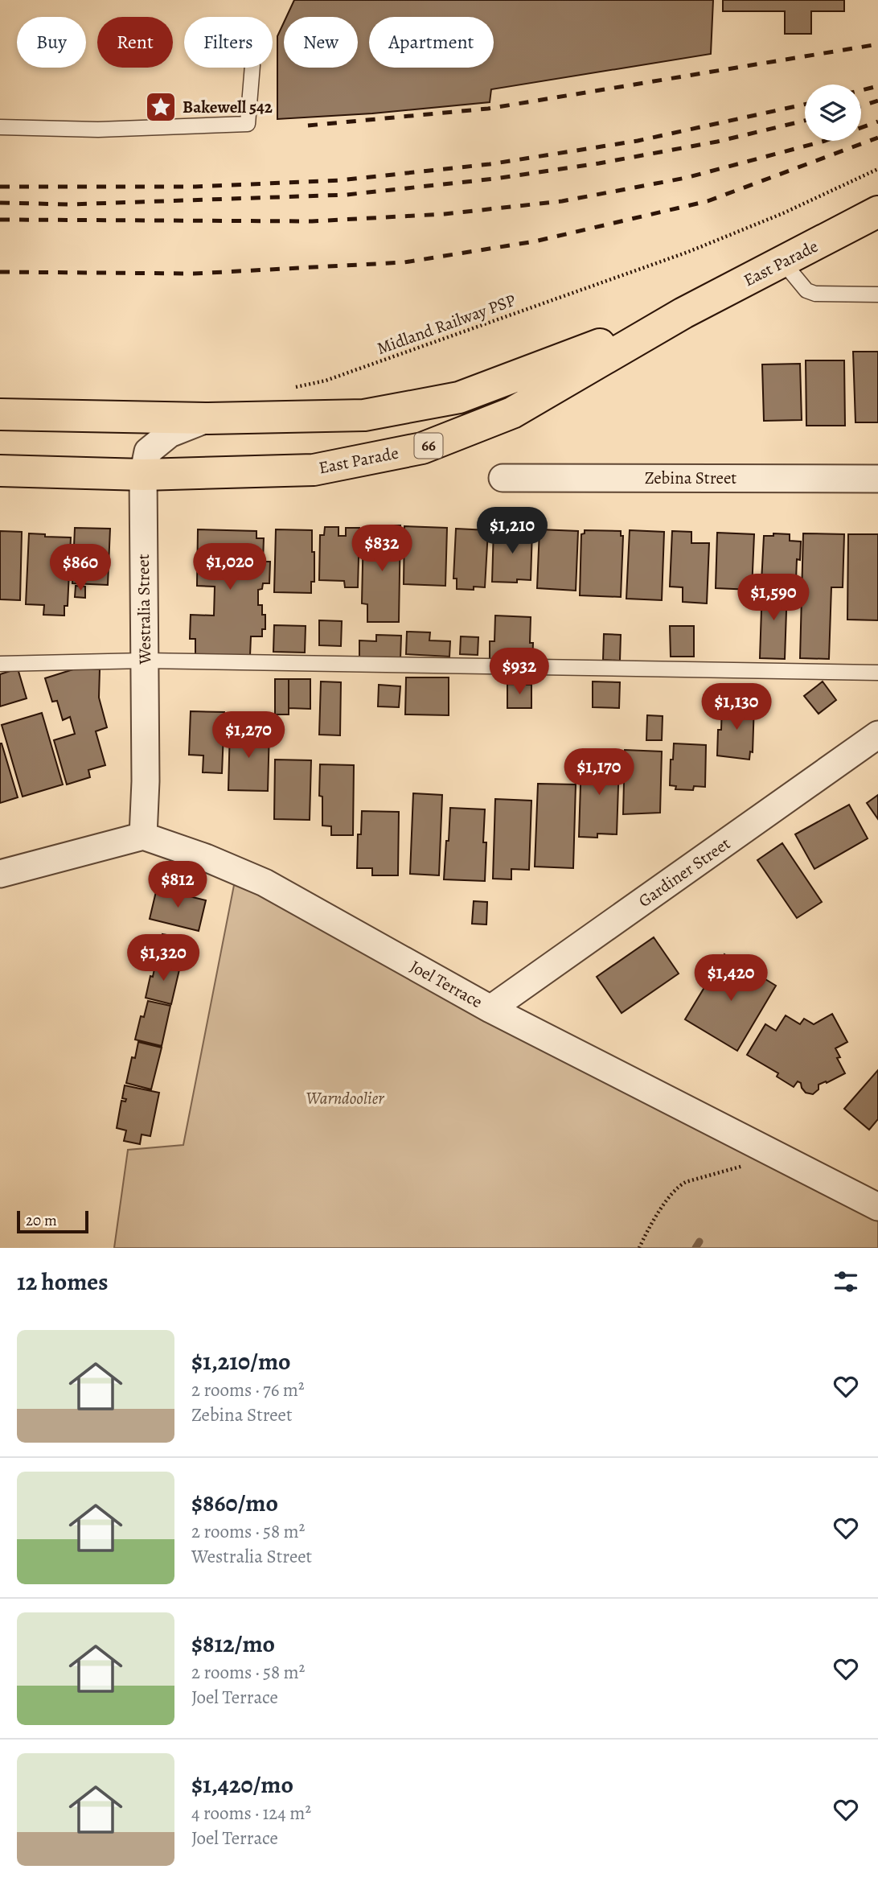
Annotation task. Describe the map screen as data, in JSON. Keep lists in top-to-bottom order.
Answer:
{
  "streets": {
    "highway": ["East Parade", "66"],
    "street": [
      "Zebina Street",
      "Westralia Street",
      "Gardiner Street",
      "Joel Terrace"
    ],
    "path": ["Midland Railway PSP"]
  },
  "crossings": [
    ["East Parade", "Westralia Street"],
    ["Westralia Street", "Joel Terrace"],
    ["Gardiner Street", "Joel Terrace"]
  ],
  "parks": ["Warndoolier"],
  "places": {
    "place": ["Bakewell 542"]
  },
  "scale_bar": "20 m",
  "page": {
    "chip": [
      "Buy",
      "Rent",
      "Filters",
      "New",
      "Apartment"
    ],
    "price": [
      "$1,210",
      "$832",
      "$1,020",
      "$860",
      "$1,590",
      "$932",
      "$1,130",
      "$1,270",
      "$1,170",
      "$812",
      "$1,320",
      "$1,420"
    ],
    "scale": "20 m",
    "heading": "12 homes",
    "list": [
      {
        "name": "$1,210/mo",
        "note": "2 rooms · 76 m² · Zebina Street"
      },
      {
        "name": "$860/mo",
        "note": "2 rooms · 58 m² · Westralia Street"
      },
      {
        "name": "$812/mo",
        "note": "2 rooms · 58 m² · Joel Terrace"
      },
      {
        "name": "$1,420/mo",
        "note": "4 rooms · 124 m² · Joel Terrace"
      }
    ]
  }
}
